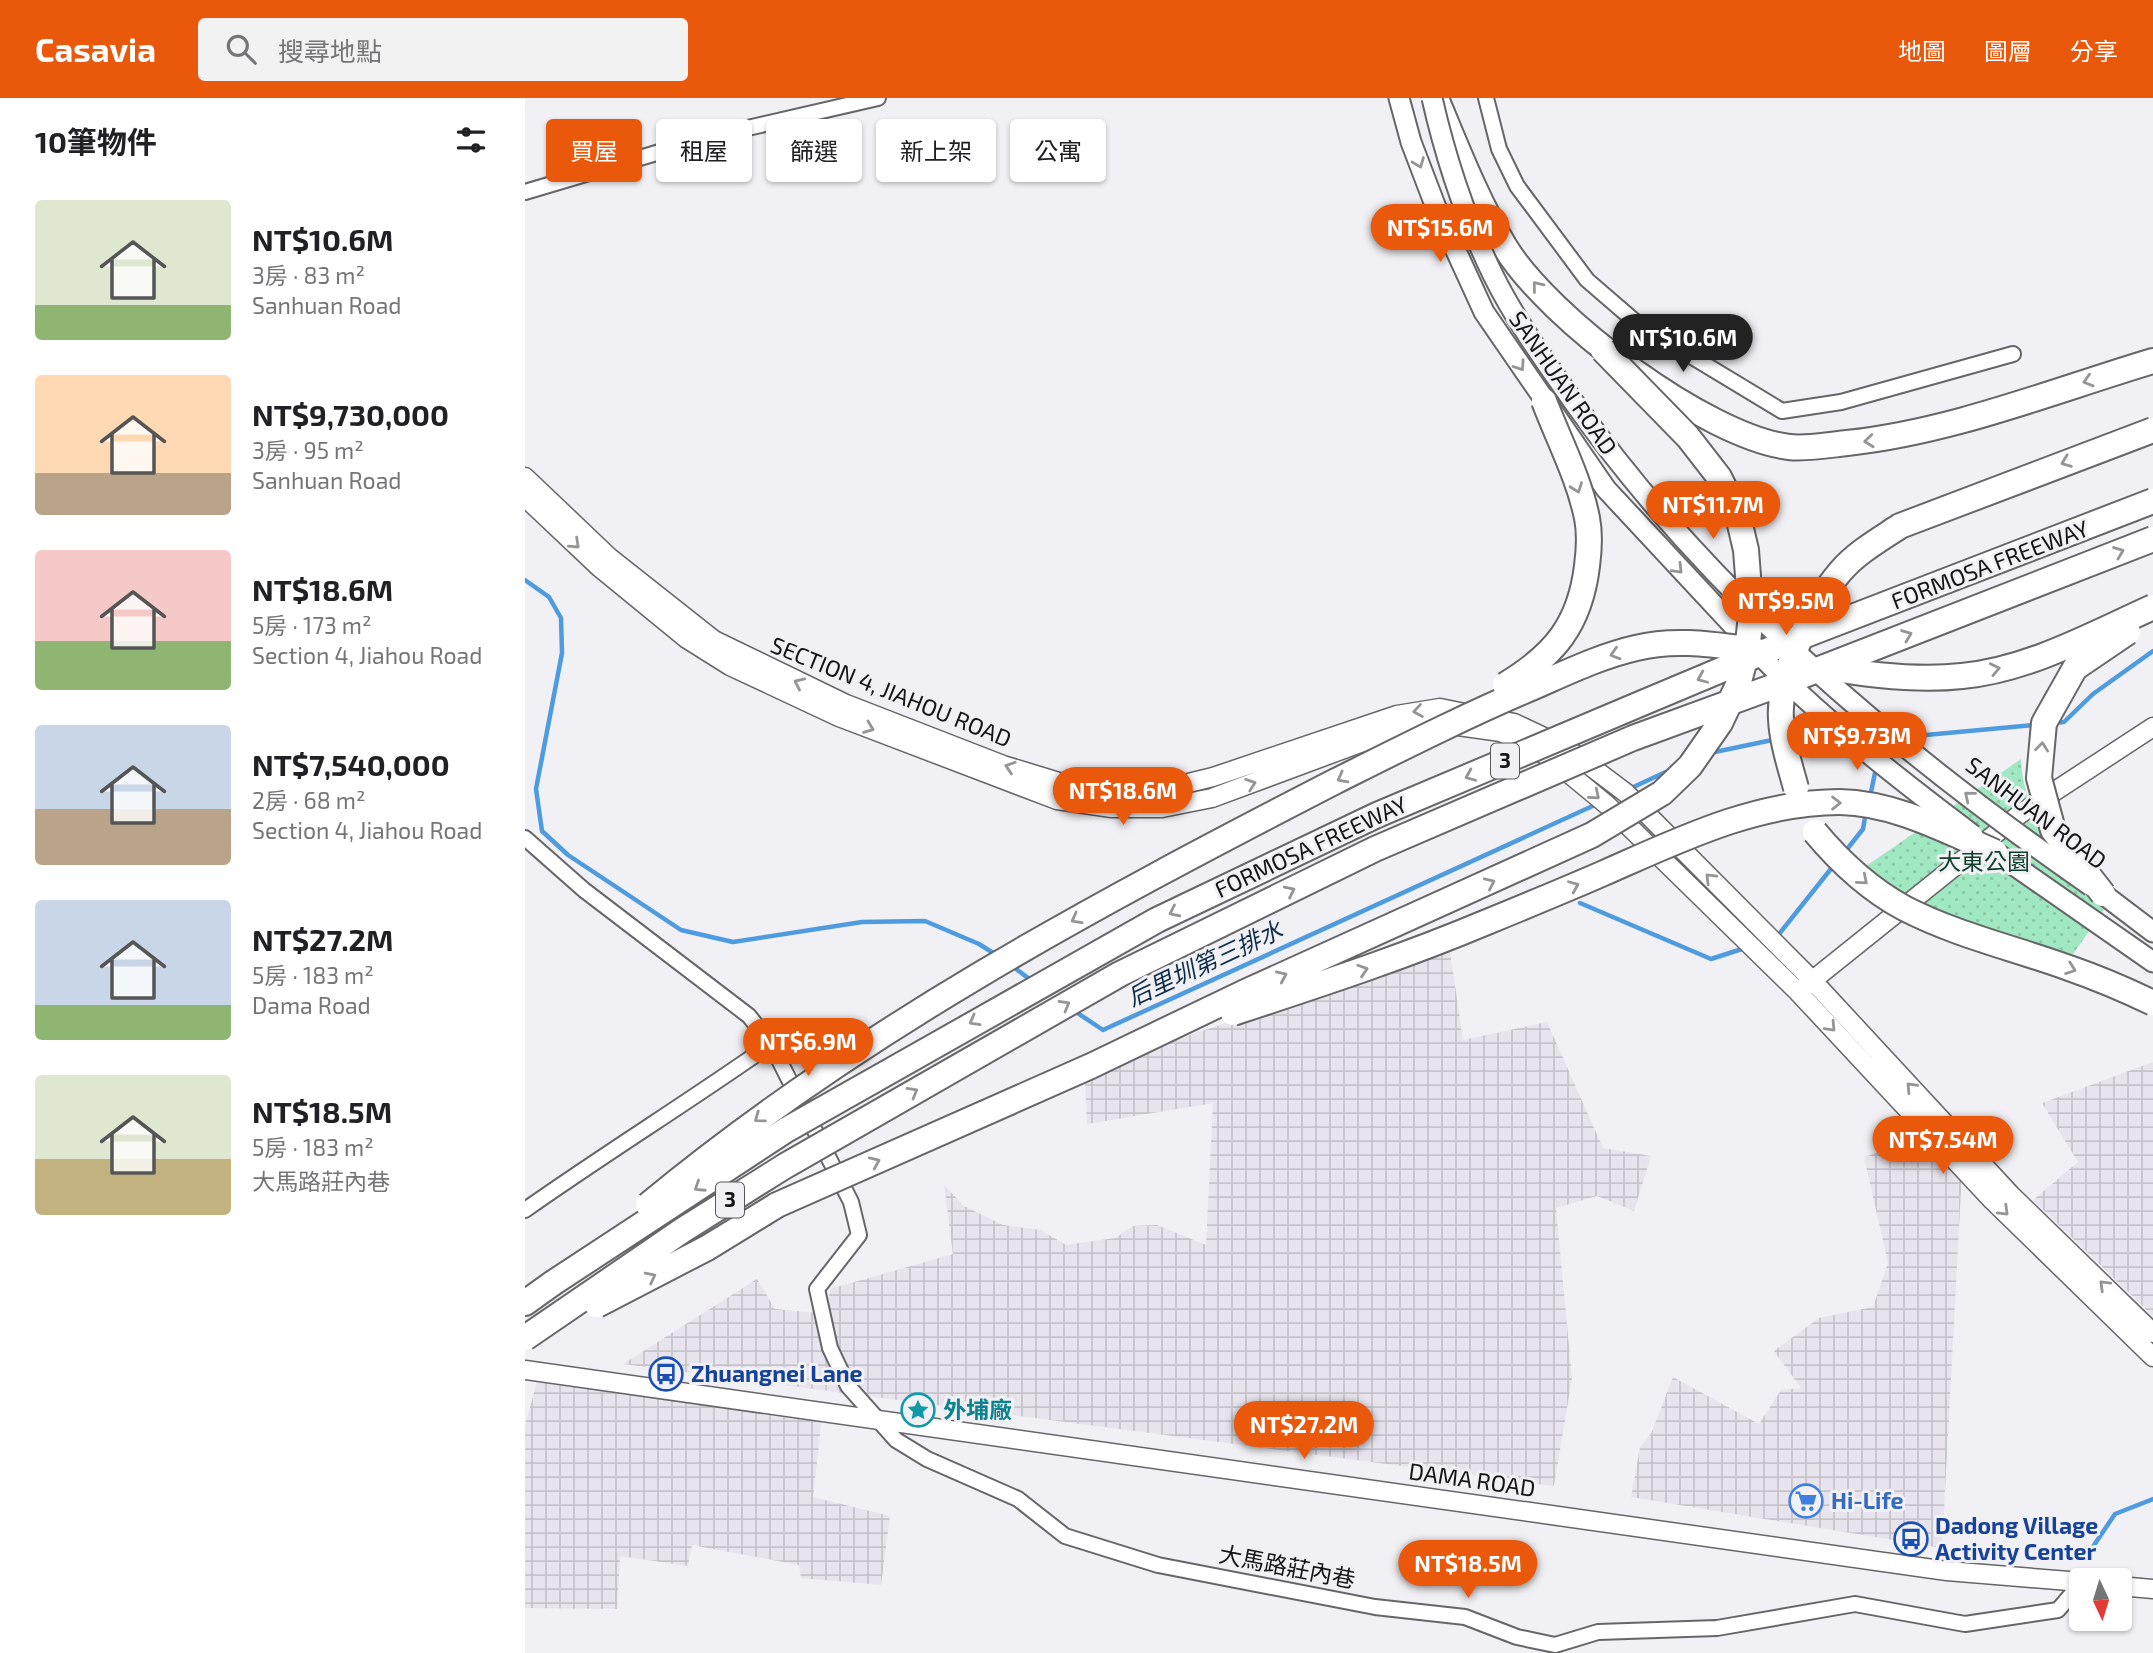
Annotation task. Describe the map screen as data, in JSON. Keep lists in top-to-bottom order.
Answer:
{
  "streets": {
    "highway": ["FORMOSA FREEWAY", "3"],
    "main road": ["SANHUAN ROAD"],
    "street": ["SECTION 4, JIAHOU ROAD", "DAMA ROAD", "大馬路莊內巷"]
  },
  "crossings": [
    ["DAMA ROAD", "大馬路莊內巷"]
  ],
  "water": ["后里圳第三排水"],
  "parks": ["大東公園"],
  "places": {
    "bus stop": ["Zhuangnei Lane", "Dadong Village Activity Center"],
    "place": ["外埔廠"],
    "supermarket": ["Hi-Life"]
  },
  "north": "bottom",
  "page": {
    "header": "Casavia",
    "search": "搜尋地點",
    "nav": ["地圖", "圖層", "分享"],
    "heading": "10筆物件",
    "chip": [
      "買屋",
      "租屋",
      "篩選",
      "新上架",
      "公寓"
    ],
    "list": [
      {
        "name": "NT$10.6M",
        "note": "3房 · 83 m² · Sanhuan Road"
      },
      {
        "name": "NT$9,730,000",
        "note": "3房 · 95 m² · Sanhuan Road"
      },
      {
        "name": "NT$18.6M",
        "note": "5房 · 173 m² · Section 4, Jiahou Road"
      },
      {
        "name": "NT$7,540,000",
        "note": "2房 · 68 m² · Section 4, Jiahou Road"
      },
      {
        "name": "NT$27.2M",
        "note": "5房 · 183 m² · Dama Road"
      },
      {
        "name": "NT$18.5M",
        "note": "5房 · 183 m² · 大馬路莊內巷"
      }
    ],
    "price": [
      "NT$15.6M",
      "NT$10.6M",
      "NT$11.7M",
      "NT$9.5M",
      "NT$9.73M",
      "NT$18.6M",
      "NT$6.9M",
      "NT$7.54M",
      "NT$27.2M",
      "NT$18.5M"
    ]
  }
}
